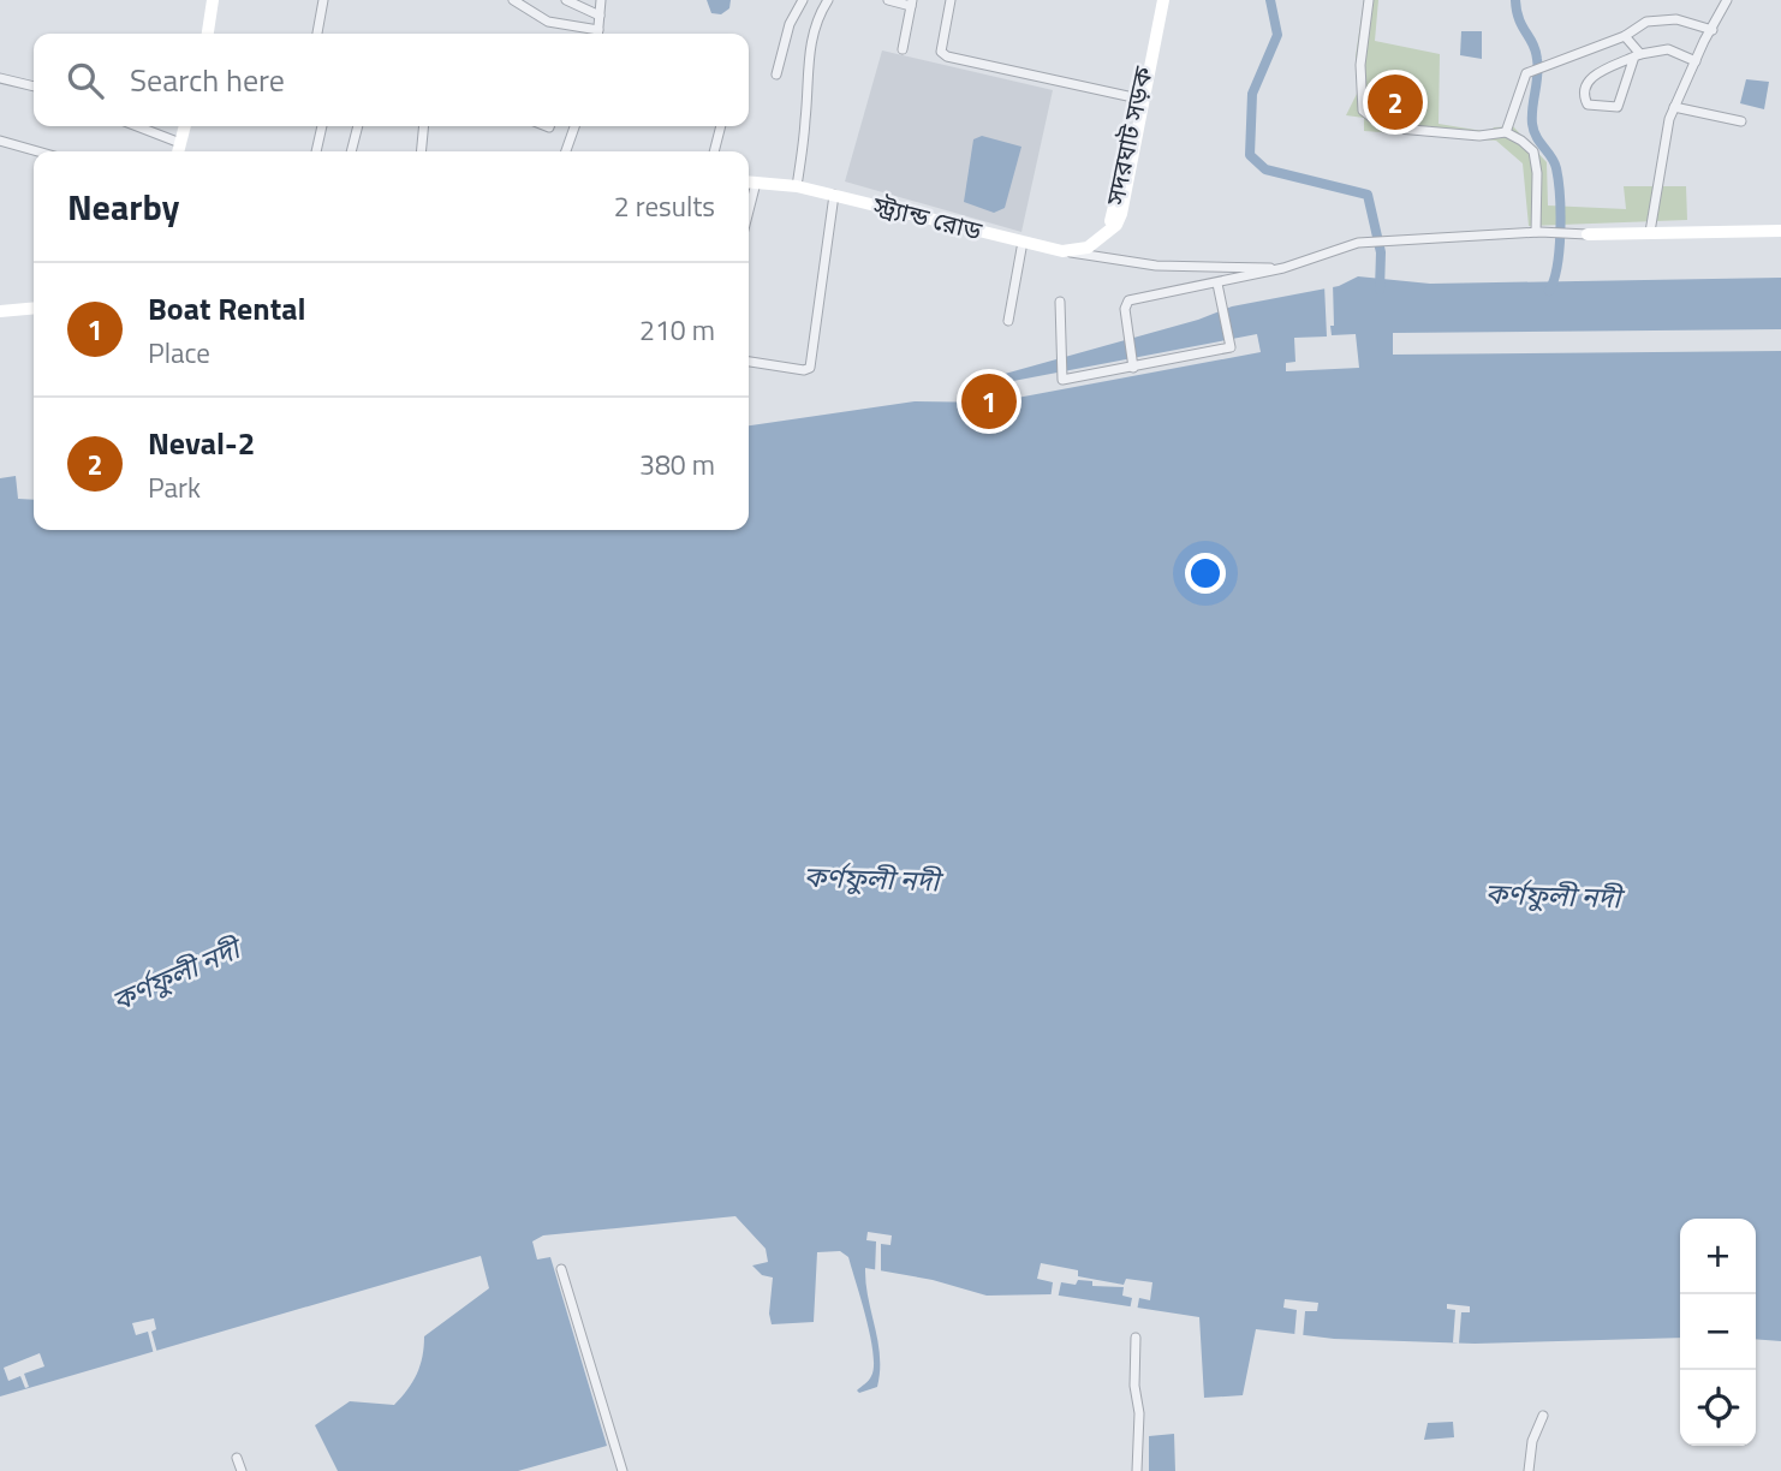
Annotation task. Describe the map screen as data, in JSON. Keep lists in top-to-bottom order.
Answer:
{
  "streets": {
    "main road": ["সদরঘাট সড়ক", "স্ট্র্যান্ড রোড"]
  },
  "crossings": [
    ["সদরঘাট সড়ক", "স্ট্র্যান্ড রোড"]
  ],
  "water": ["কর্ণফুলী নদী"],
  "page": {
    "search": "Search here",
    "pins": ["2", "1"],
    "heading": ["Nearby", "2 results"],
    "list": [
      {
        "mark": "1",
        "name": "Boat Rental",
        "note": "Place",
        "value": "210 m"
      },
      {
        "mark": "2",
        "name": "Neval-2",
        "note": "Park",
        "value": "380 m"
      }
    ],
    "map_buttons": ["+", "−"]
  }
}
